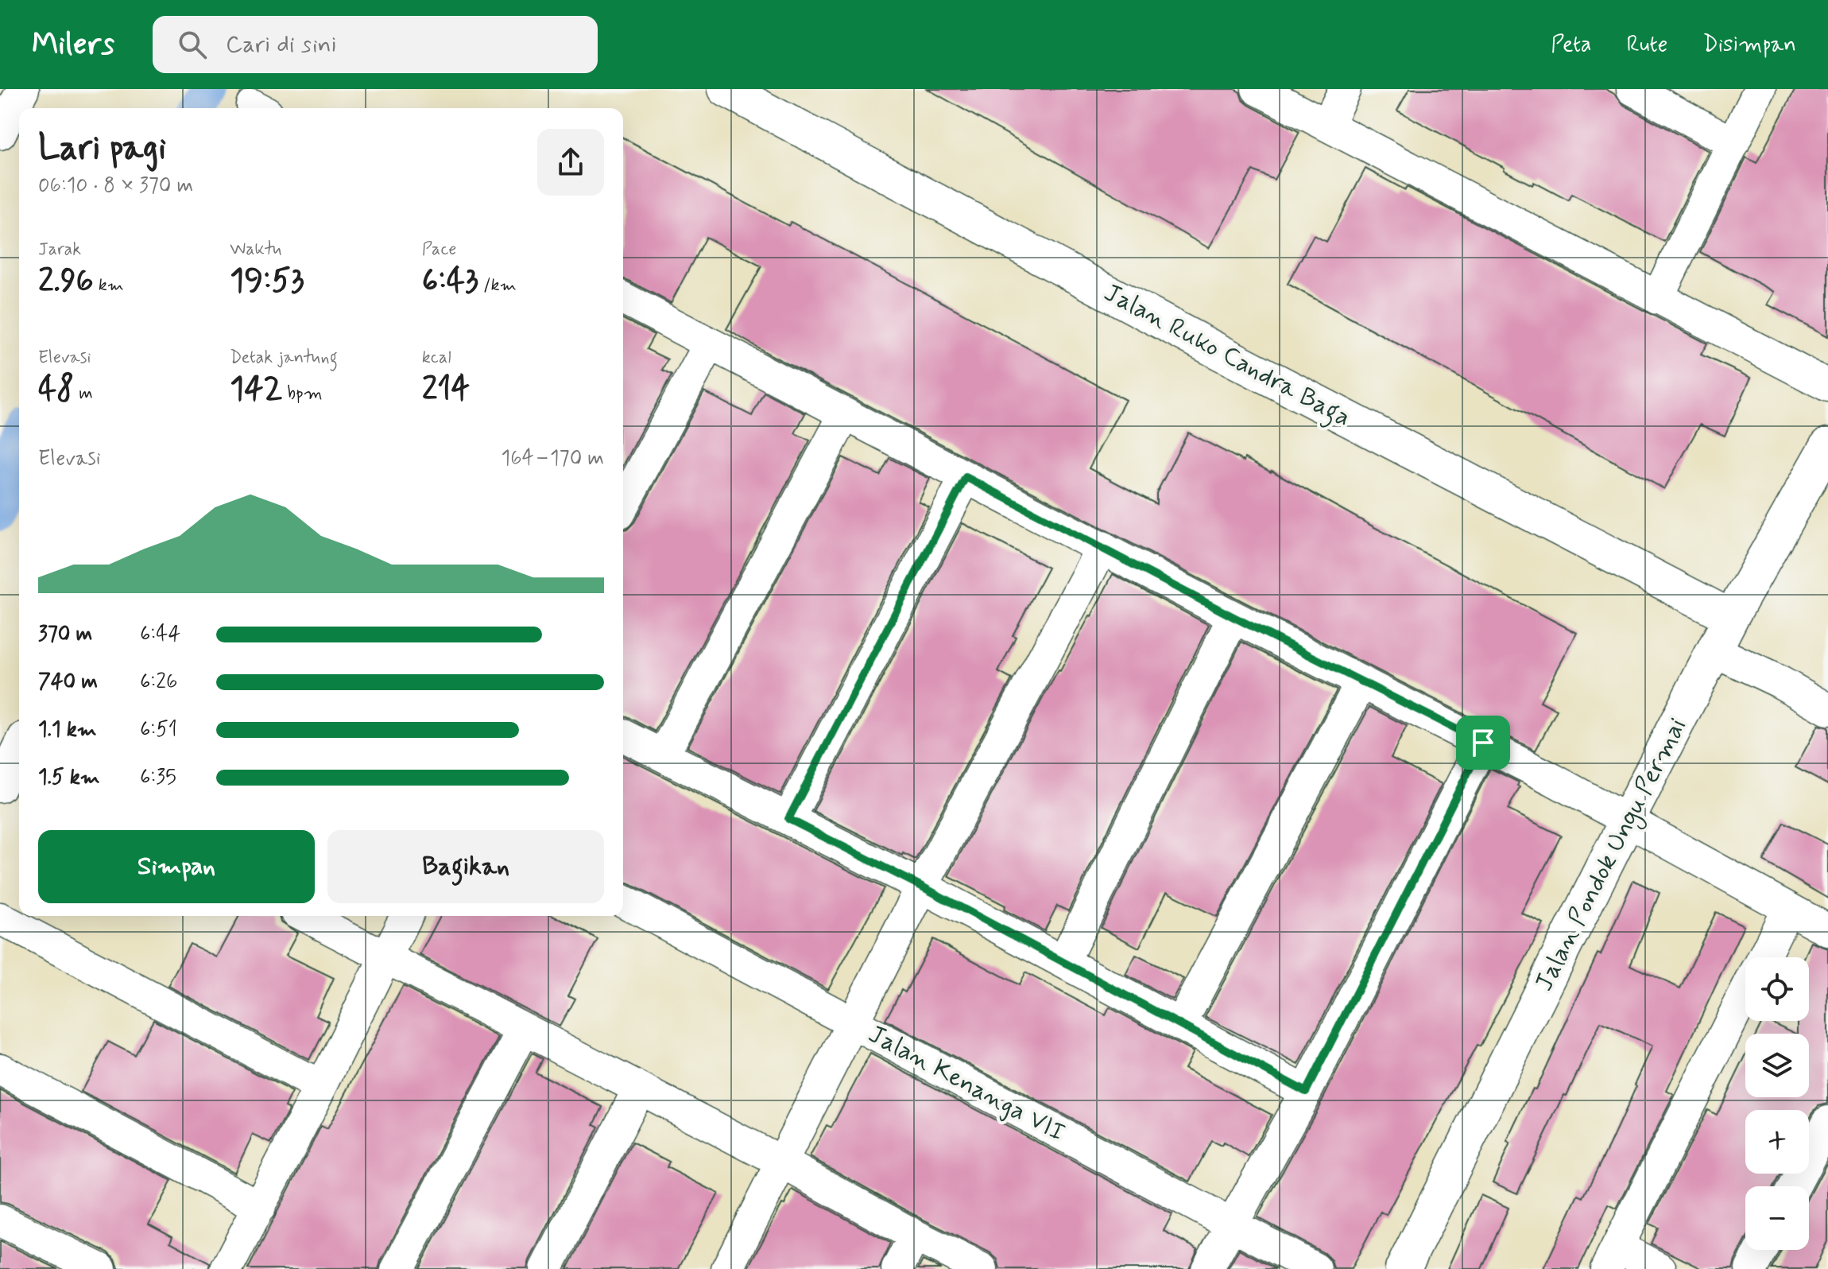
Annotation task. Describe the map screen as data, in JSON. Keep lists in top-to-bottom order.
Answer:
{
  "streets": {
    "street": ["Jalan Ruko Candra Baga", "Jalan Pondok Ungu Permai", "Jalan Kenanga VII"]
  },
  "crossings": [
    ["Jalan Ruko Candra Baga", "Jalan Pondok Ungu Permai"]
  ],
  "page": {
    "header": "Milers",
    "search": "Cari di sini",
    "nav": ["Peta", "Rute", "Disimpan"],
    "heading": ["Lari pagi", "06:10 · 8 × 370 m"],
    "stats": [
      ["Jarak", "2.96 km"],
      ["Waktu", "19:53"],
      ["Pace", "6:43 /km"],
      ["Elevasi", "48 m"],
      ["Detak jantung", "142 bpm"],
      ["kcal", "214"]
    ],
    "chart": ["Elevasi", "164–170 m"],
    "list": [
      {
        "name": "370 m",
        "note": "6:44"
      },
      {
        "name": "740 m",
        "note": "6:26"
      },
      {
        "name": "1.1 km",
        "note": "6:51"
      },
      {
        "name": "1.5 km",
        "note": "6:35"
      }
    ],
    "buttons": ["Simpan", "Bagikan"],
    "map_buttons": ["+", "−"]
  }
}
